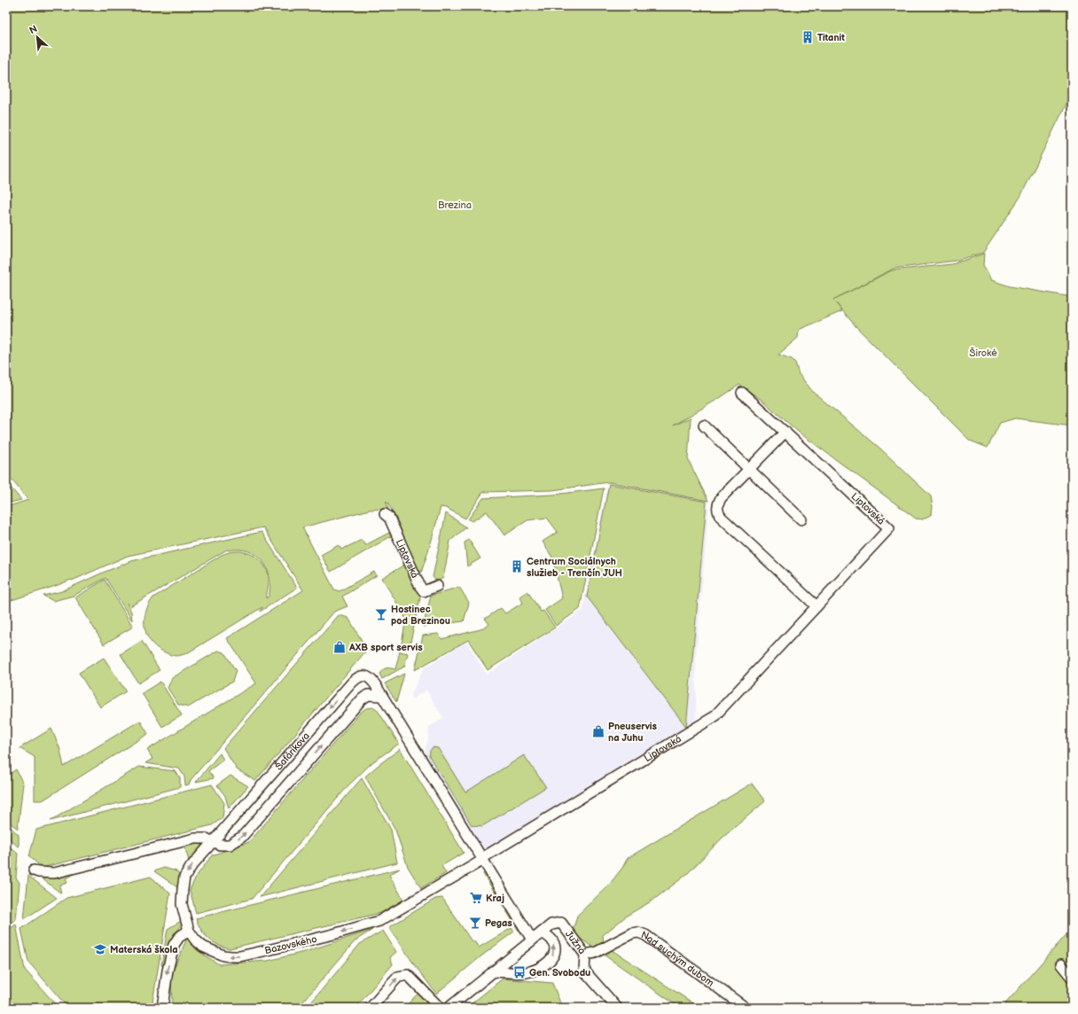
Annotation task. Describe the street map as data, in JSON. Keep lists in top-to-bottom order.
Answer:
{
  "streets": {
    "street": [
      "Liptovská",
      "Šafárikova",
      "Južná",
      "Bazovského",
      "Nad suchým dubom"
    ]
  },
  "crossings": [
    ["Liptovská", "Bazovského"],
    ["Šafárikova", "Bazovského"],
    ["Južná", "Nad suchým dubom"]
  ],
  "one_way": ["Bazovského"],
  "parks": ["Brezina", "Široké"],
  "places": {
    "building": ["Titanit", "Centrum Sociálnych služieb - Trenčín JUH"],
    "bar": ["Hostinec pod Brezinou", "Pegas"],
    "shop": ["AXB sport servis", "Pneuservis na Juhu"],
    "supermarket": ["Kraj"],
    "school or university": ["Materská škola"],
    "bus stop": ["Gen. Svobodu"]
  },
  "north": "top left"
}
